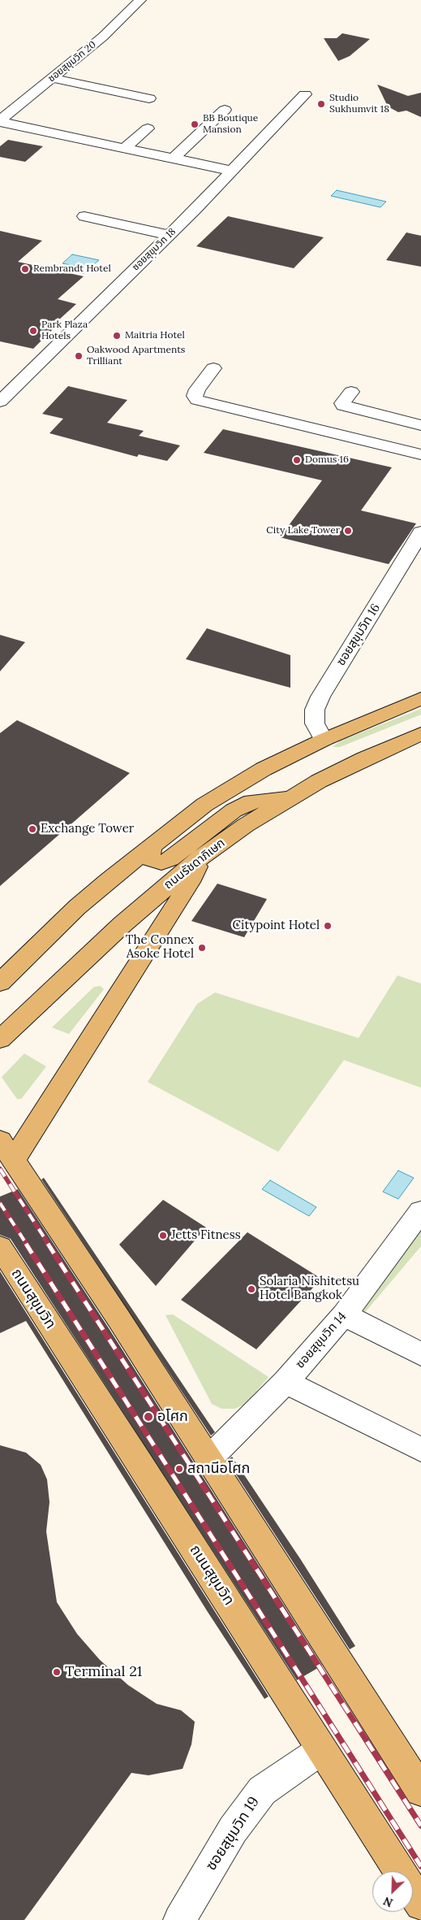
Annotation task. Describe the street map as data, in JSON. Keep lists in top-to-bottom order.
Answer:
{
  "streets": {
    "main road": ["ถนนรัชดาภิเษก", "ถนนสุขุมวิท"],
    "street": [
      "ซอยสุขุมวิท 20",
      "ซอยสุขุมวิท 18",
      "ซอยสุขุมวิท 16",
      "ซอยสุขุมวิท 14",
      "ซอยสุขุมวิท 19"
    ]
  },
  "crossings": [
    ["ถนนสุขุมวิท", "ซอยสุขุมวิท 19"]
  ],
  "places": [
    "Studio Sukhumvit 18",
    "BB Boutique Mansion",
    "Rembrandt Hotel",
    "Park Plaza Hotels",
    "Maitria Hotel",
    "Oakwood Apartments Trilliant",
    "Domus 16",
    "City Lake Tower",
    "Exchange Tower",
    "Citypoint Hotel",
    "The Connex Asoke Hotel",
    "Jetts Fitness",
    "Solaria Nishitetsu Hotel Bangkok",
    "อโศก",
    "สถานีอโศก",
    "Terminal 21"
  ],
  "north": "bottom left"
}
